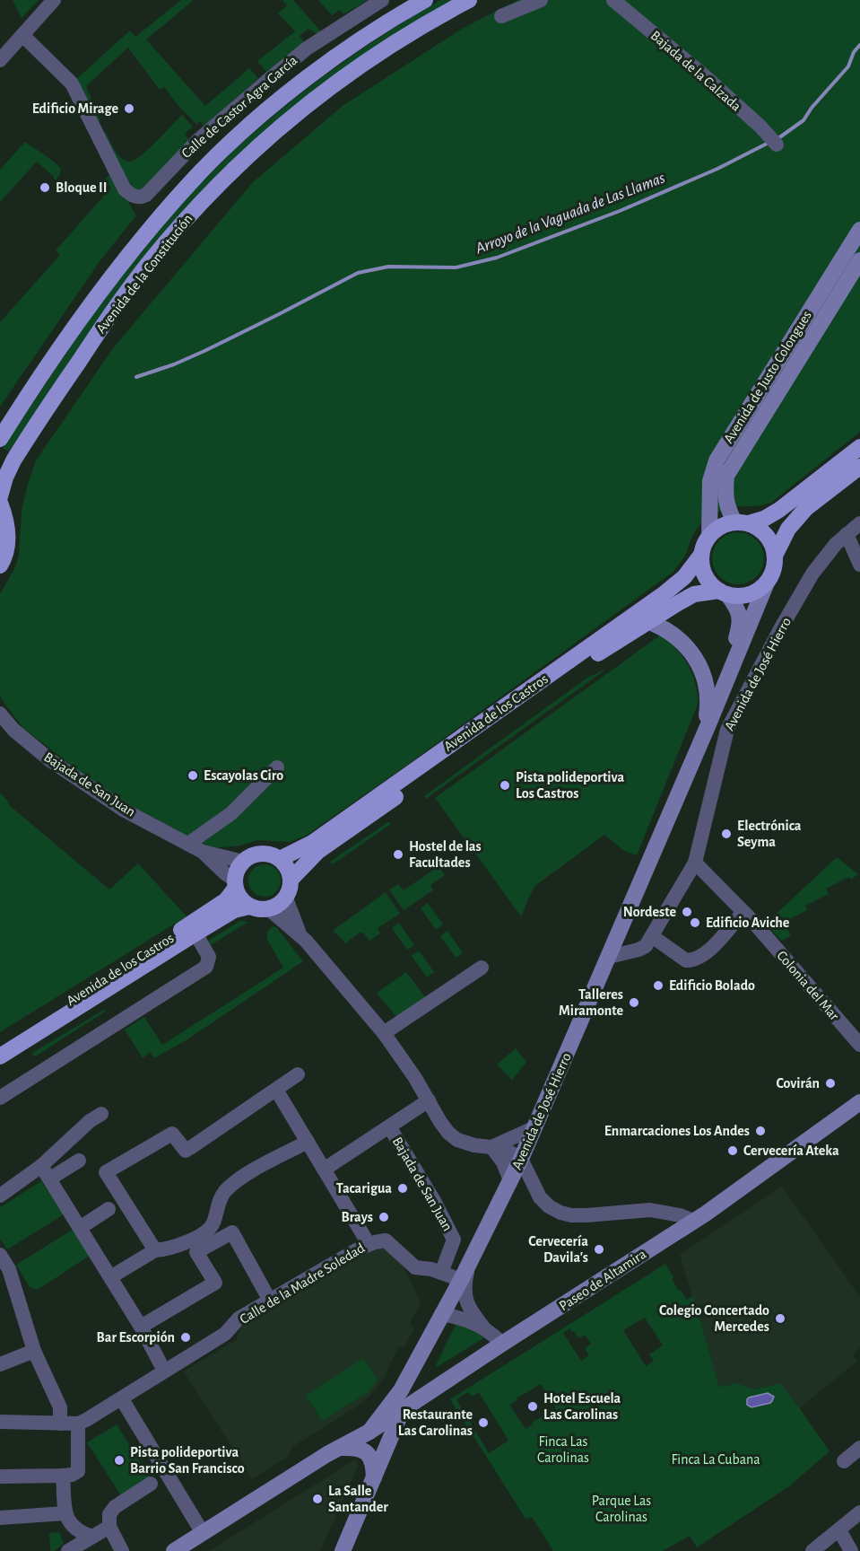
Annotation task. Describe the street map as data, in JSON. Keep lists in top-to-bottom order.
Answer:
{
  "streets": {
    "main road": [
      "Avenida de la Constitución",
      "Avenida de Justo Colongues",
      "Avenida de José Hierro",
      "Avenida de los Castros",
      "Paseo de Altamira"
    ],
    "street": [
      "Bajada de la Calzada",
      "Calle de Castor Agra García",
      "Bajada de San Juan",
      "Colonia del Mar",
      "Calle de la Madre Soledad"
    ]
  },
  "crossings": [
    ["Avenida de Justo Colongues", "Avenida de José Hierro"],
    ["Avenida de Justo Colongues", "Avenida de los Castros"],
    ["Avenida de José Hierro", "Avenida de los Castros"],
    ["Avenida de José Hierro", "Paseo de Altamira"],
    ["Avenida de José Hierro", "Calle de la Madre Soledad"],
    ["Avenida de los Castros", "Bajada de San Juan"],
    ["Bajada de San Juan", "Calle de la Madre Soledad"]
  ],
  "water": ["Arroyo de la Vaguada de Las Llamas"],
  "parks": ["Finca Las Carolinas", "Finca La Cubana", "Parque Las Carolinas"],
  "places": [
    "Edificio Mirage",
    "Bloque II",
    "Escayolas Ciro",
    "Pista polideportiva Los Castros",
    "Electrónica Seyma",
    "Hostel de las Facultades",
    "Nordeste",
    "Edificio Aviche",
    "Edificio Bolado",
    "Talleres Miramonte",
    "Covirán",
    "Enmarcaciones Los Andes",
    "Cervecería Ateka",
    "Tacarigua",
    "Brays",
    "Cervecería Davila's",
    "Colegio Concertado Mercedes",
    "Bar Escorpión",
    "Hotel Escuela Las Carolinas",
    "Restaurante Las Carolinas",
    "Pista polideportiva Barrio San Francisco",
    "La Salle Santander"
  ]
}
